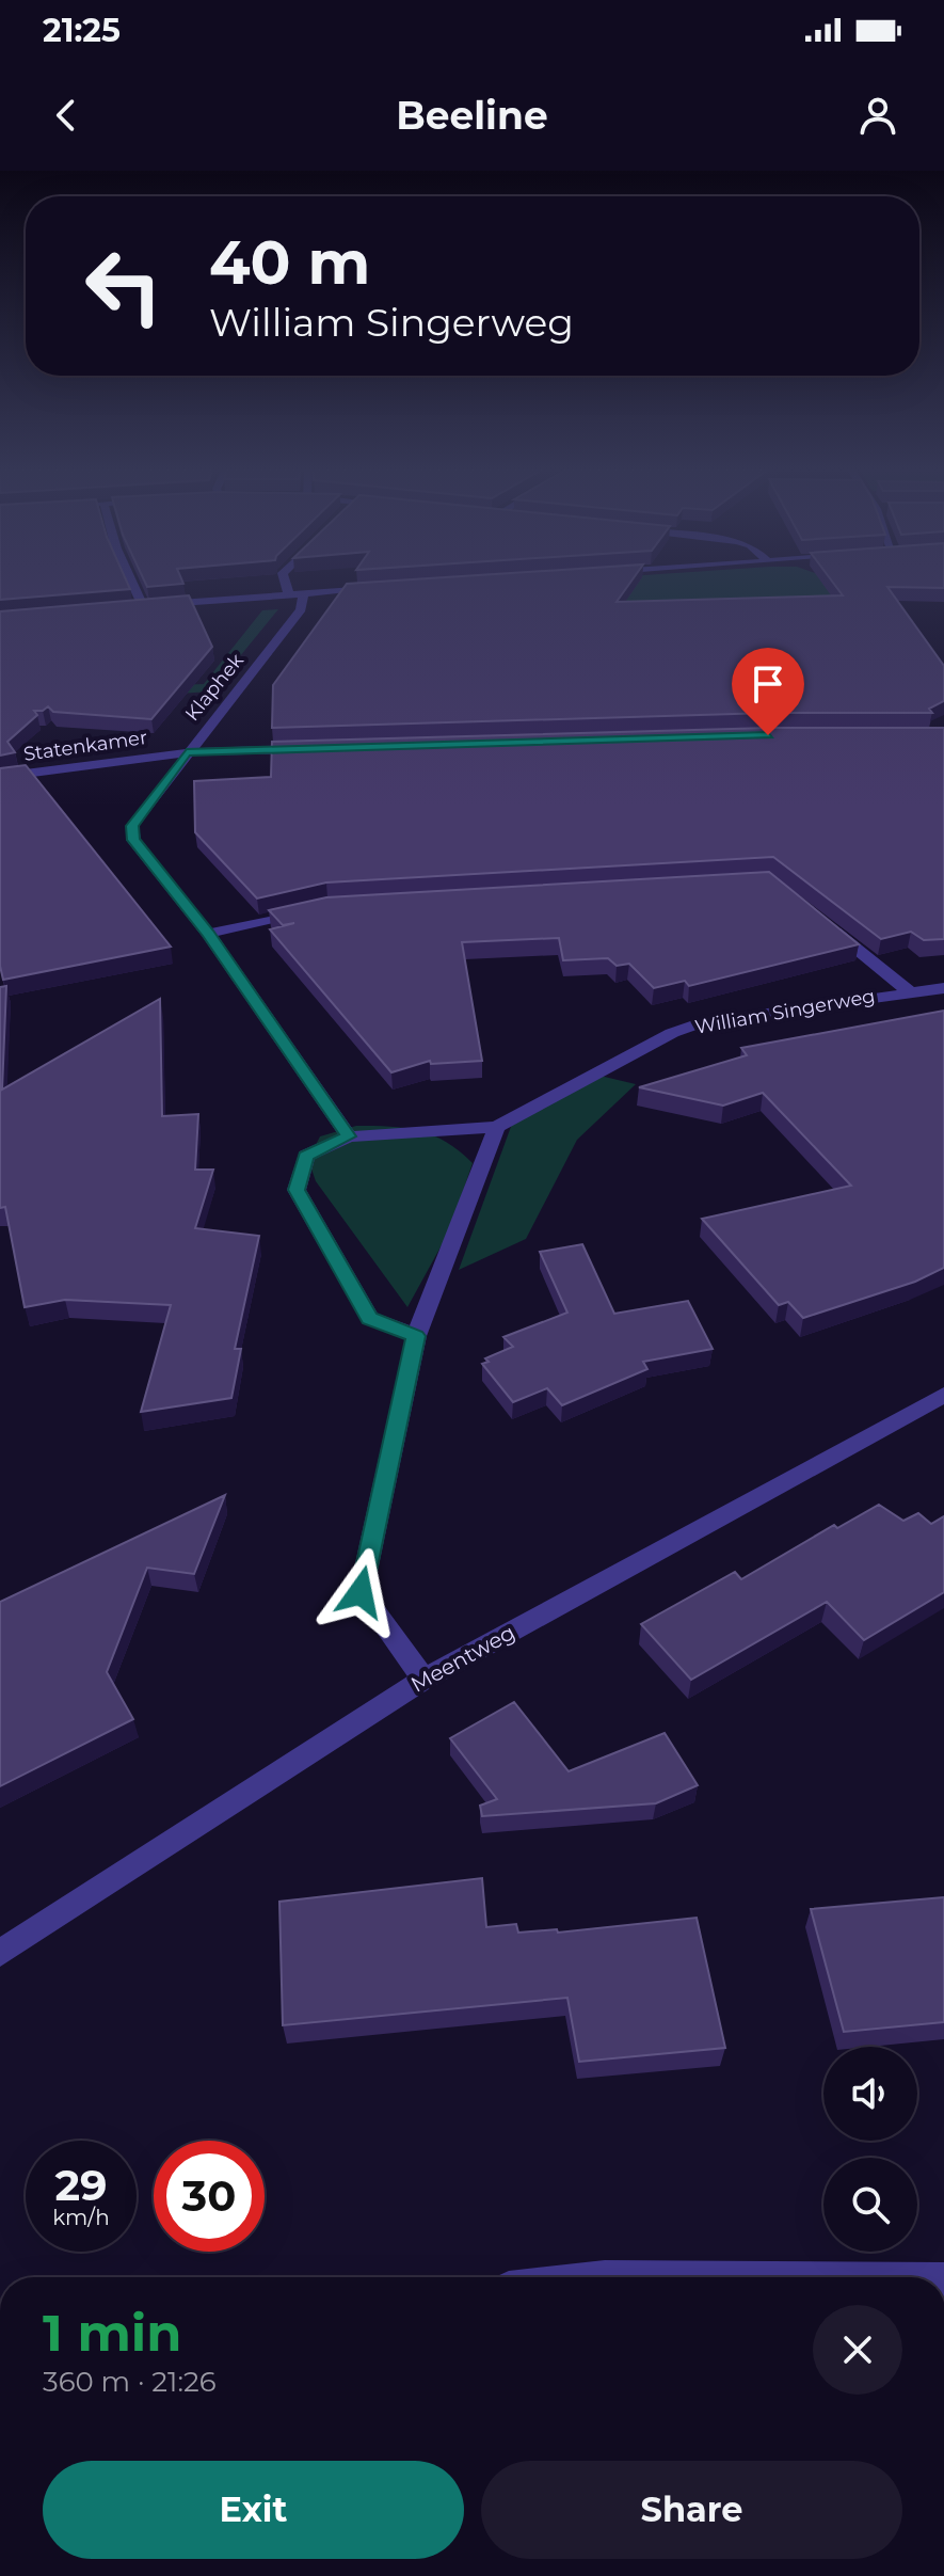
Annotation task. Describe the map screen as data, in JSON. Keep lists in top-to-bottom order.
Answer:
{
  "streets": {
    "street": [
      "Klaphek",
      "Statenkamer",
      "William Singerweg",
      "Meentweg"
    ]
  },
  "crossings": [
    ["Klaphek", "Statenkamer"],
    ["Klaphek", "William Singerweg"]
  ],
  "page": {
    "status": "21:25",
    "header": "Beeline",
    "turn": ["40 m", "William Singerweg"],
    "speed": "29 km/h",
    "limit": "30",
    "heading": ["1 min", "360 m · 21:26"],
    "buttons": ["Exit", "Share"]
  }
}
